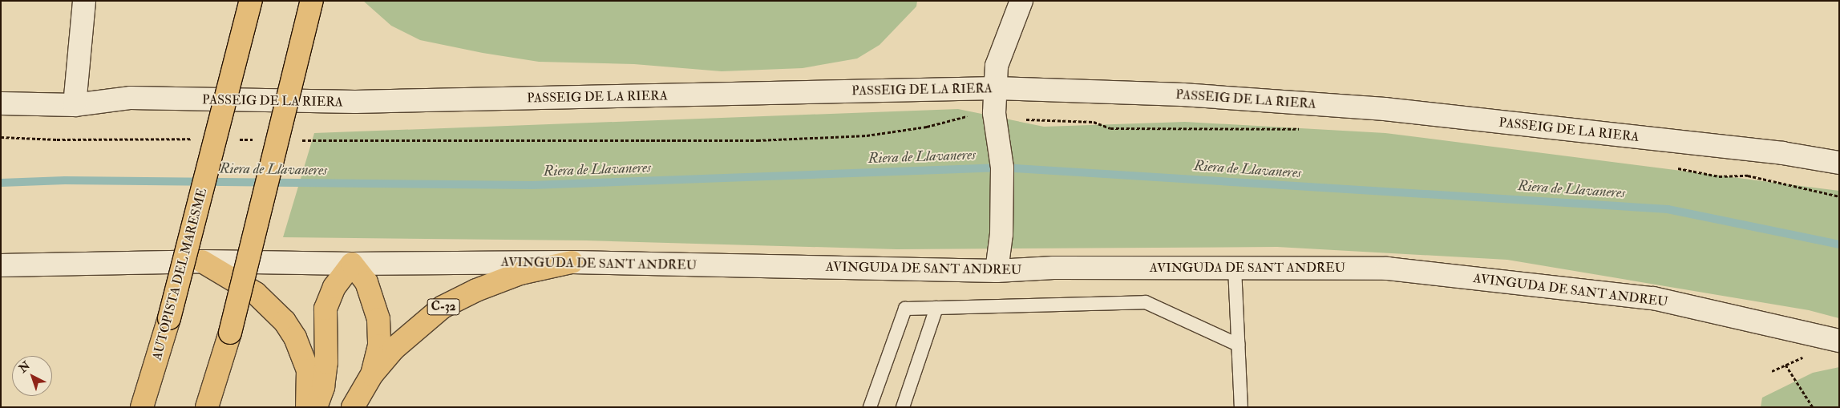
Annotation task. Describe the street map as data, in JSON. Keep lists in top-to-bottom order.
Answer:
{
  "streets": {
    "highway": ["AUTOPISTA DEL MARESME", "C-32"],
    "street": ["PASSEIG DE LA RIERA", "AVINGUDA DE SANT ANDREU"]
  },
  "crossings": [
    ["AVINGUDA DE SANT ANDREU", "C-32"]
  ],
  "water": ["Riera de Llavaneres"],
  "north": "top left"
}
